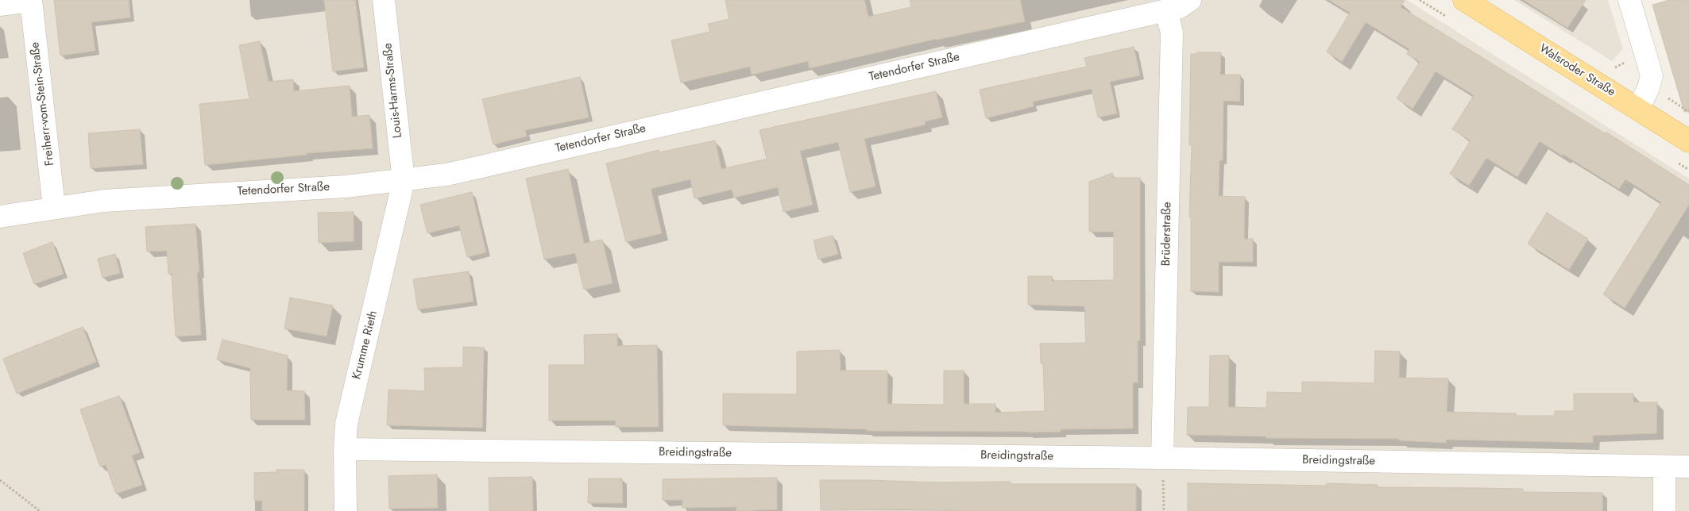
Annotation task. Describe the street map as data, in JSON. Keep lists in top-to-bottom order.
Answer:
{
  "streets": {
    "main road": ["Walsroder Straße"],
    "street": [
      "Tetendorfer Straße",
      "Louis-Harms-Straße",
      "Freiherr-vom-Stein-Straße",
      "Brüderstraße",
      "Krumme Rieth",
      "Breidingstraße"
    ]
  },
  "crossings": [
    ["Tetendorfer Straße", "Louis-Harms-Straße"],
    ["Tetendorfer Straße", "Freiherr-vom-Stein-Straße"],
    ["Tetendorfer Straße", "Brüderstraße"],
    ["Tetendorfer Straße", "Krumme Rieth"],
    ["Louis-Harms-Straße", "Krumme Rieth"],
    ["Brüderstraße", "Breidingstraße"],
    ["Krumme Rieth", "Breidingstraße"]
  ]
}
